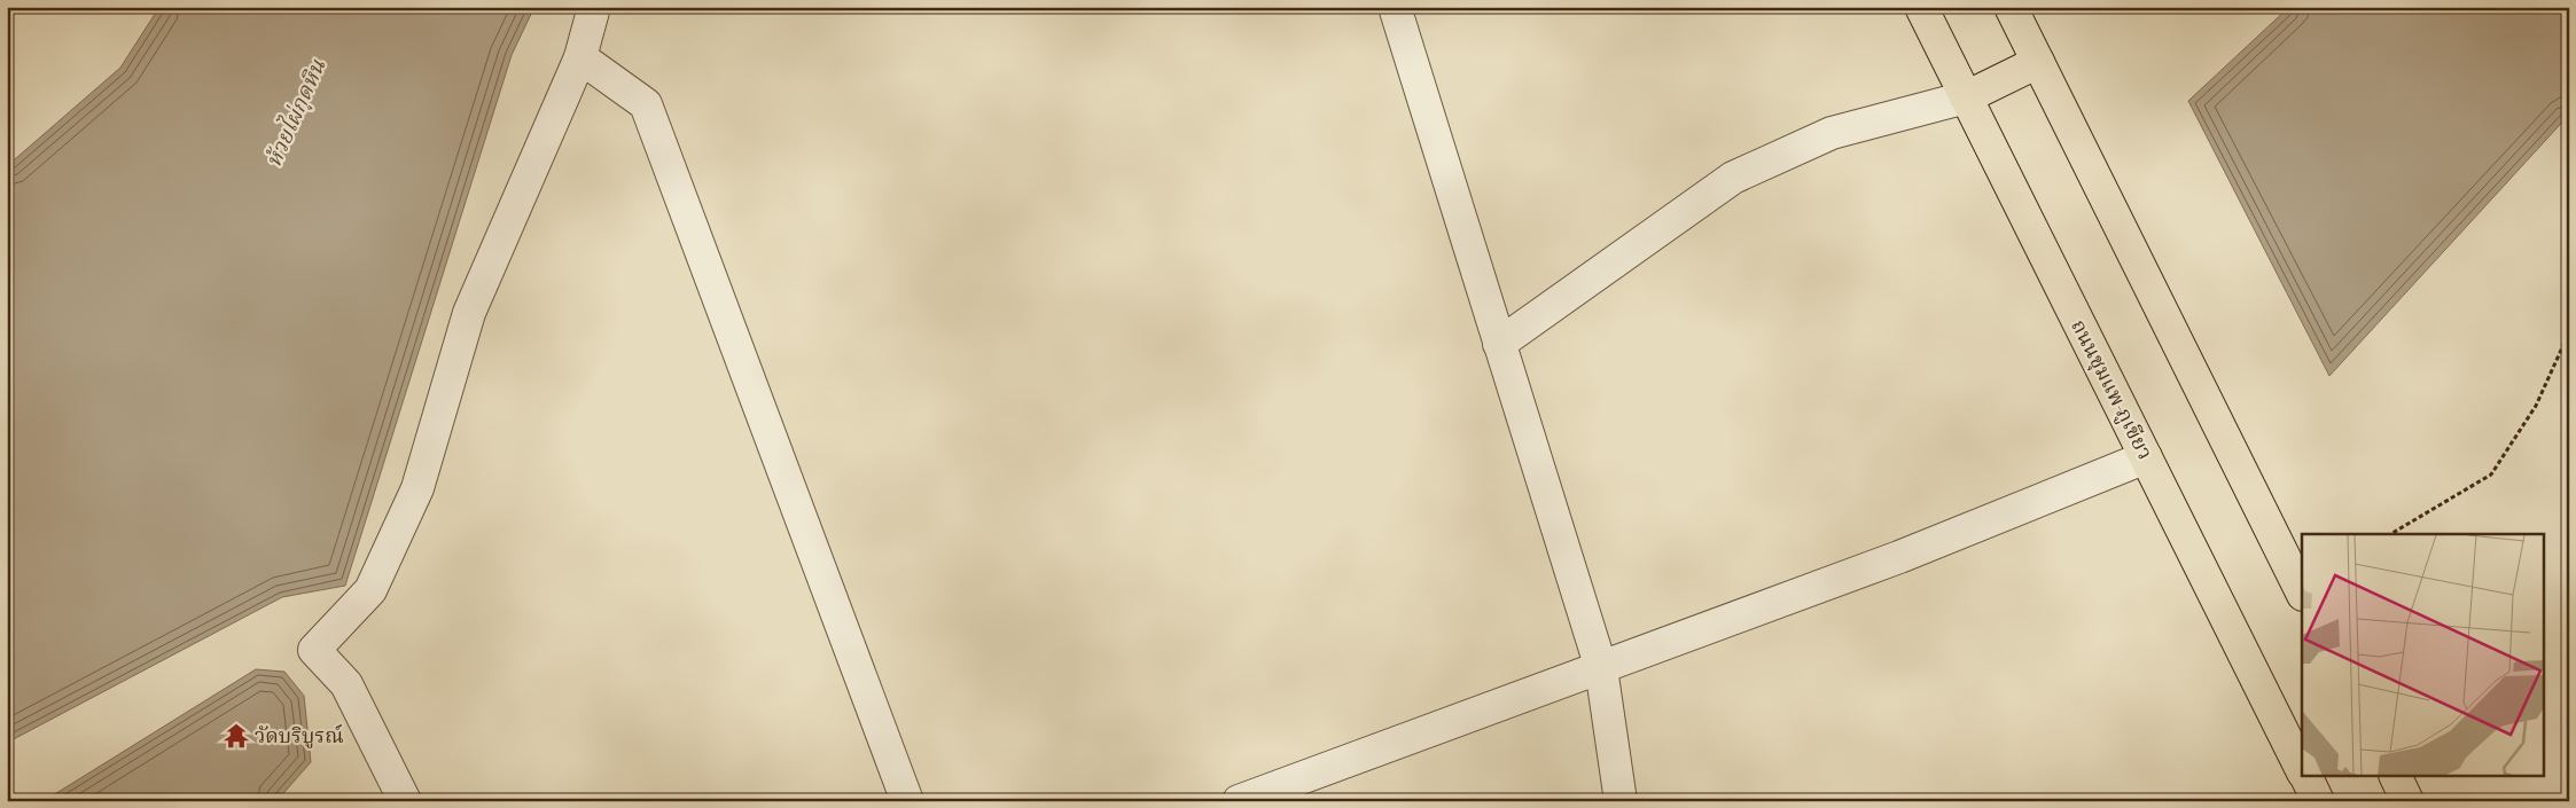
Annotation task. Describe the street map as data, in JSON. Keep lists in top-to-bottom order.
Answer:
{
  "streets": {
    "highway": ["ถนนชุมแพ-ภูเขียว"]
  },
  "water": ["ห้วยไผ่กุดหิน"],
  "places": {
    "temple": ["วัดบริบูรณ์"]
  }
}
